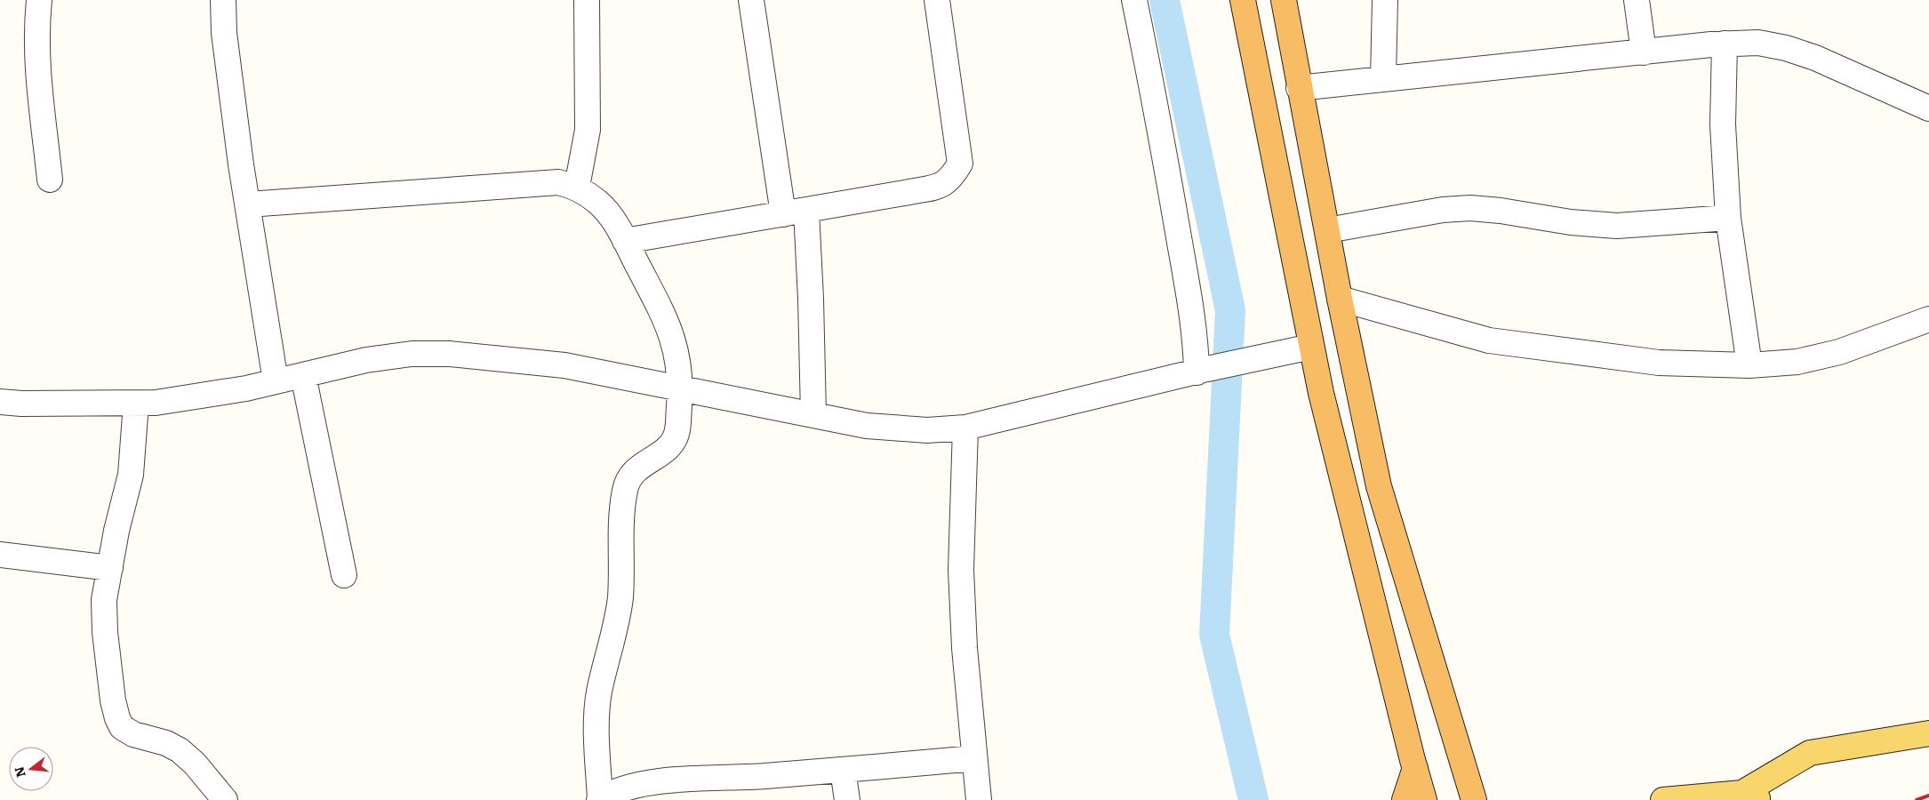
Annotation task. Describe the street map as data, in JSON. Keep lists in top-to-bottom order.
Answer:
{
  "north": "left"
}
